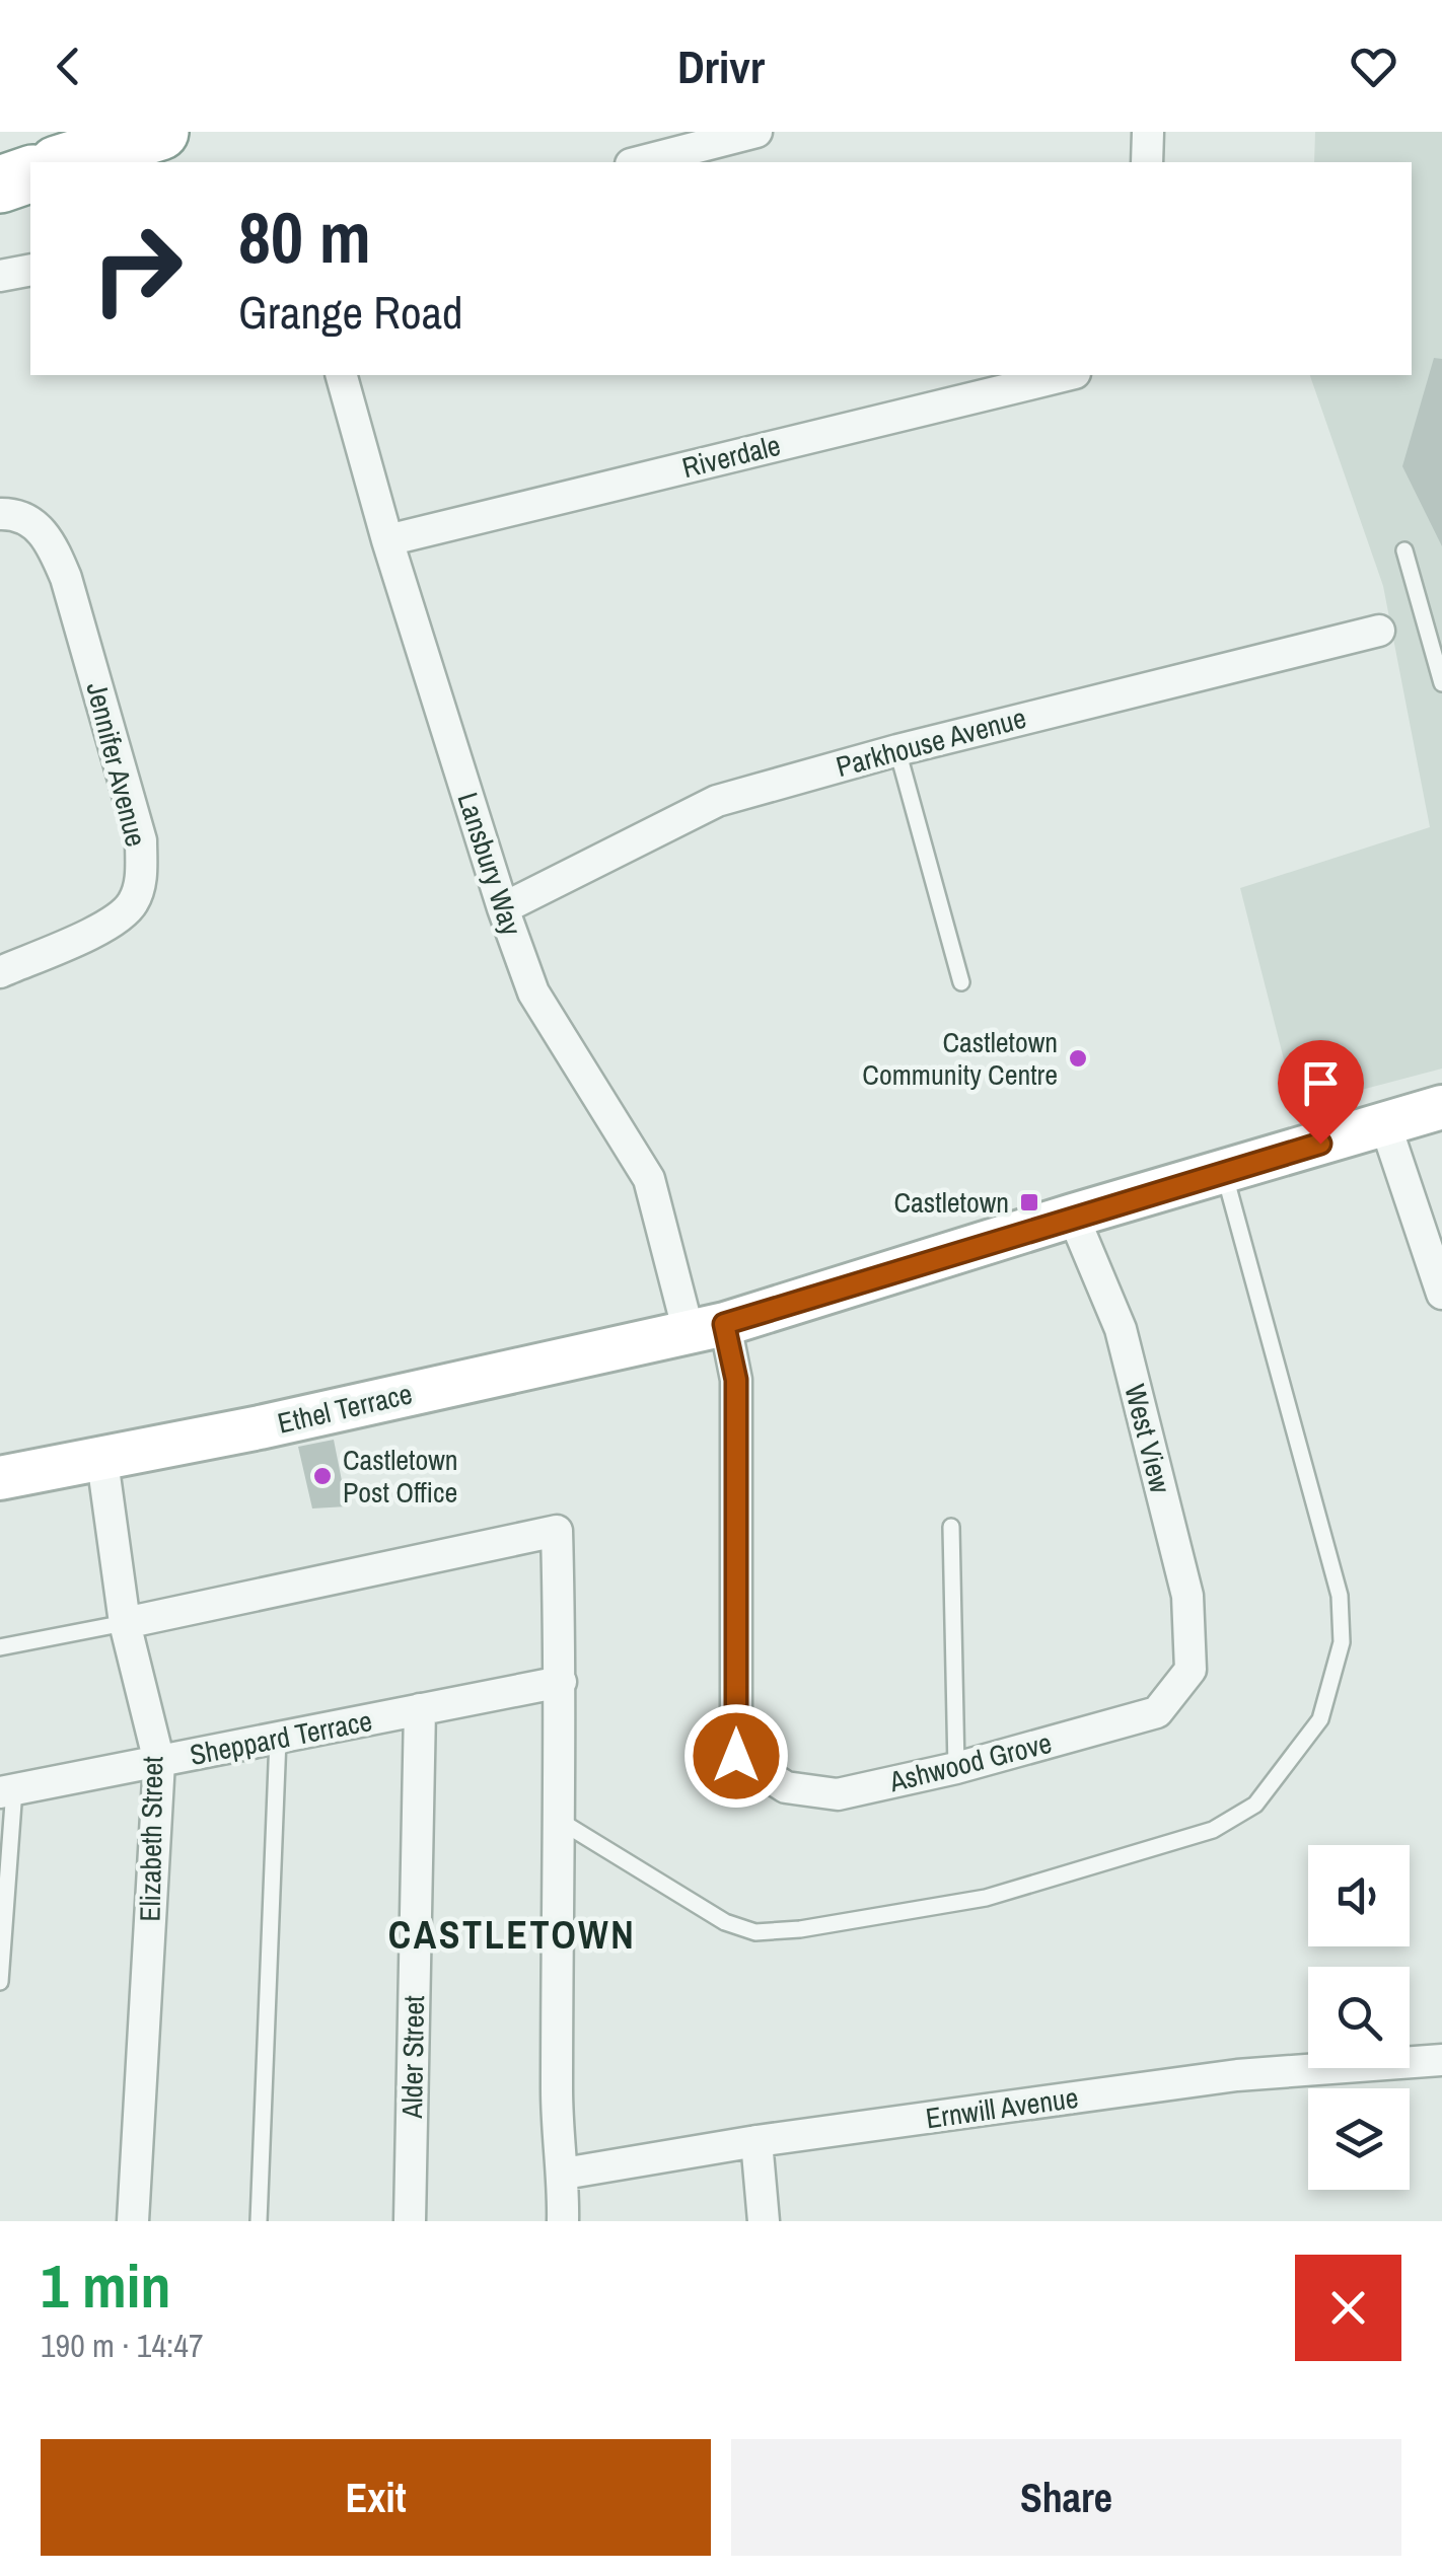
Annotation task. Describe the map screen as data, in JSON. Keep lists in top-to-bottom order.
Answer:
{
  "streets": {
    "street": [
      "Riverdale",
      "Parkhouse Avenue",
      "Jennifer Avenue",
      "Lansbury Way",
      "Ethel Terrace",
      "West View",
      "Sheppard Terrace",
      "Ashwood Grove",
      "Elizabeth Street",
      "Alder Street",
      "Ernwill Avenue"
    ]
  },
  "crossings": [
    ["Riverdale", "Lansbury Way"],
    ["Parkhouse Avenue", "Lansbury Way"],
    ["Lansbury Way", "Ethel Terrace"],
    ["Lansbury Way", "Ashwood Grove"],
    ["Ethel Terrace", "West View"],
    ["Ethel Terrace", "Elizabeth Street"],
    ["West View", "Ashwood Grove"],
    ["Sheppard Terrace", "Elizabeth Street"],
    ["Sheppard Terrace", "Alder Street"]
  ],
  "districts": ["CASTLETOWN"],
  "places": {
    "other": ["Castletown Community Centre", "Castletown Post Office"],
    "transit": ["Castletown"]
  },
  "page": {
    "header": "Drivr",
    "turn": ["80 m", "Grange Road"],
    "heading": ["1 min", "190 m · 14:47"],
    "buttons": ["Exit", "Share"]
  }
}
